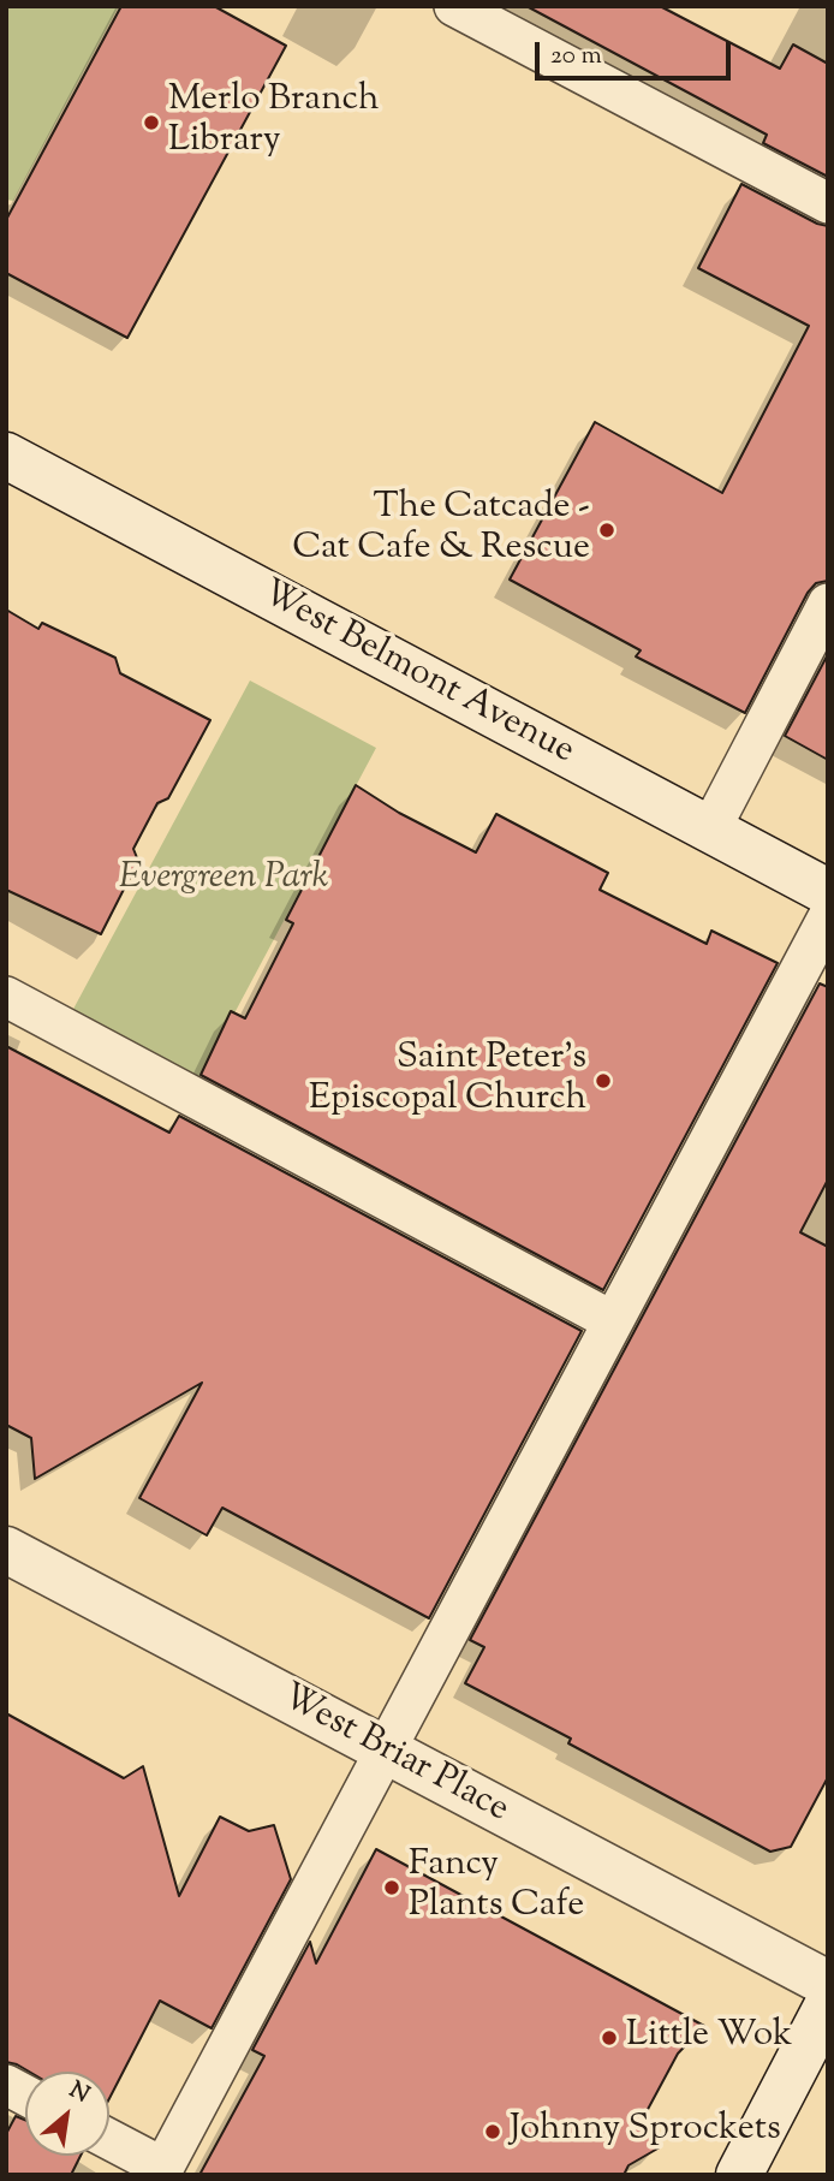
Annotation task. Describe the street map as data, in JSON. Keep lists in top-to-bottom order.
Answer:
{
  "streets": {
    "main road": ["West Belmont Avenue", "West Briar Place"]
  },
  "parks": ["Evergreen Park"],
  "places": [
    "Merlo Branch Library",
    "The Catcade - Cat Cafe & Rescue",
    "Saint Peter's Episcopal Church",
    "Fancy Plants Cafe",
    "Little Wok",
    "Johnny Sprockets"
  ],
  "scale_bar": "20 m",
  "north": "top right"
}
